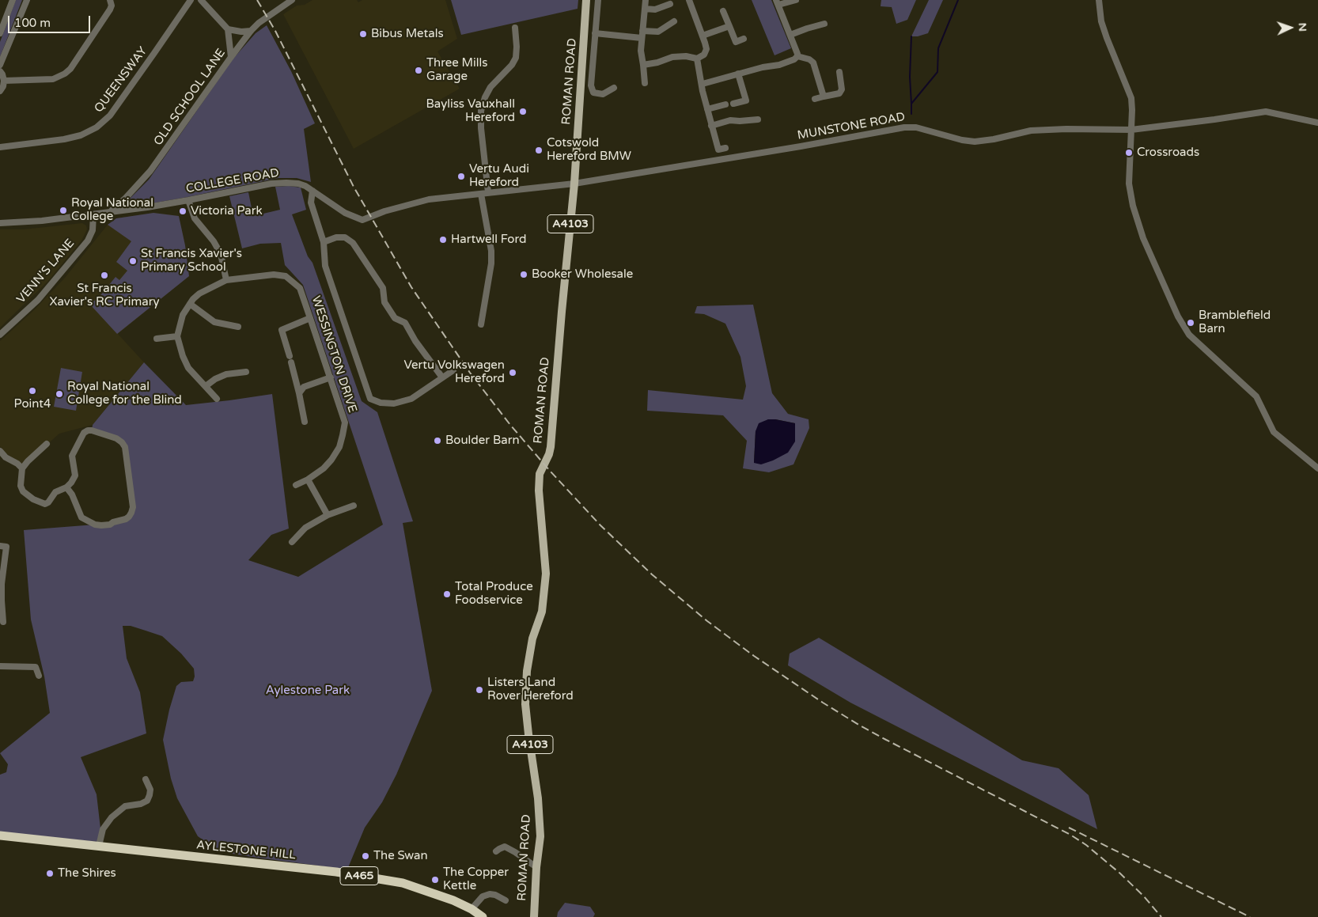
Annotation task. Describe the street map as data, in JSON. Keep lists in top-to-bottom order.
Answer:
{
  "streets": {
    "highway": ["AYLESTONE HILL", "A465"],
    "main road": ["ROMAN ROAD", "A4103"],
    "street": [
      "QUEENSWAY",
      "OLD SCHOOL LANE",
      "MUNSTONE ROAD",
      "COLLEGE ROAD",
      "VENN'S LANE",
      "WESSINGTON DRIVE"
    ]
  },
  "crossings": [
    ["ROMAN ROAD", "MUNSTONE ROAD"],
    ["ROMAN ROAD", "COLLEGE ROAD"],
    ["OLD SCHOOL LANE", "COLLEGE ROAD"],
    ["MUNSTONE ROAD", "COLLEGE ROAD"],
    ["COLLEGE ROAD", "VENN'S LANE"]
  ],
  "parks": ["Aylestone Park"],
  "places": [
    "Bibus Metals",
    "Three Mills Garage",
    "Bayliss Vauxhall Hereford",
    "Cotswold Hereford BMW",
    "Crossroads",
    "Vertu Audi Hereford",
    "Royal National College",
    "Victoria Park",
    "Hartwell Ford",
    "St Francis Xavier's Primary School",
    "Booker Wholesale",
    "St Francis Xavier's RC Primary",
    "Bramblefield Barn",
    "Vertu Volkswagen Hereford",
    "Point4",
    "Royal National College for the Blind",
    "Boulder Barn",
    "Total Produce Foodservice",
    "Listers Land Rover Hereford",
    "The Swan",
    "The Shires",
    "The Copper Kettle"
  ],
  "scale_bar": "100 m",
  "north": "right"
}
